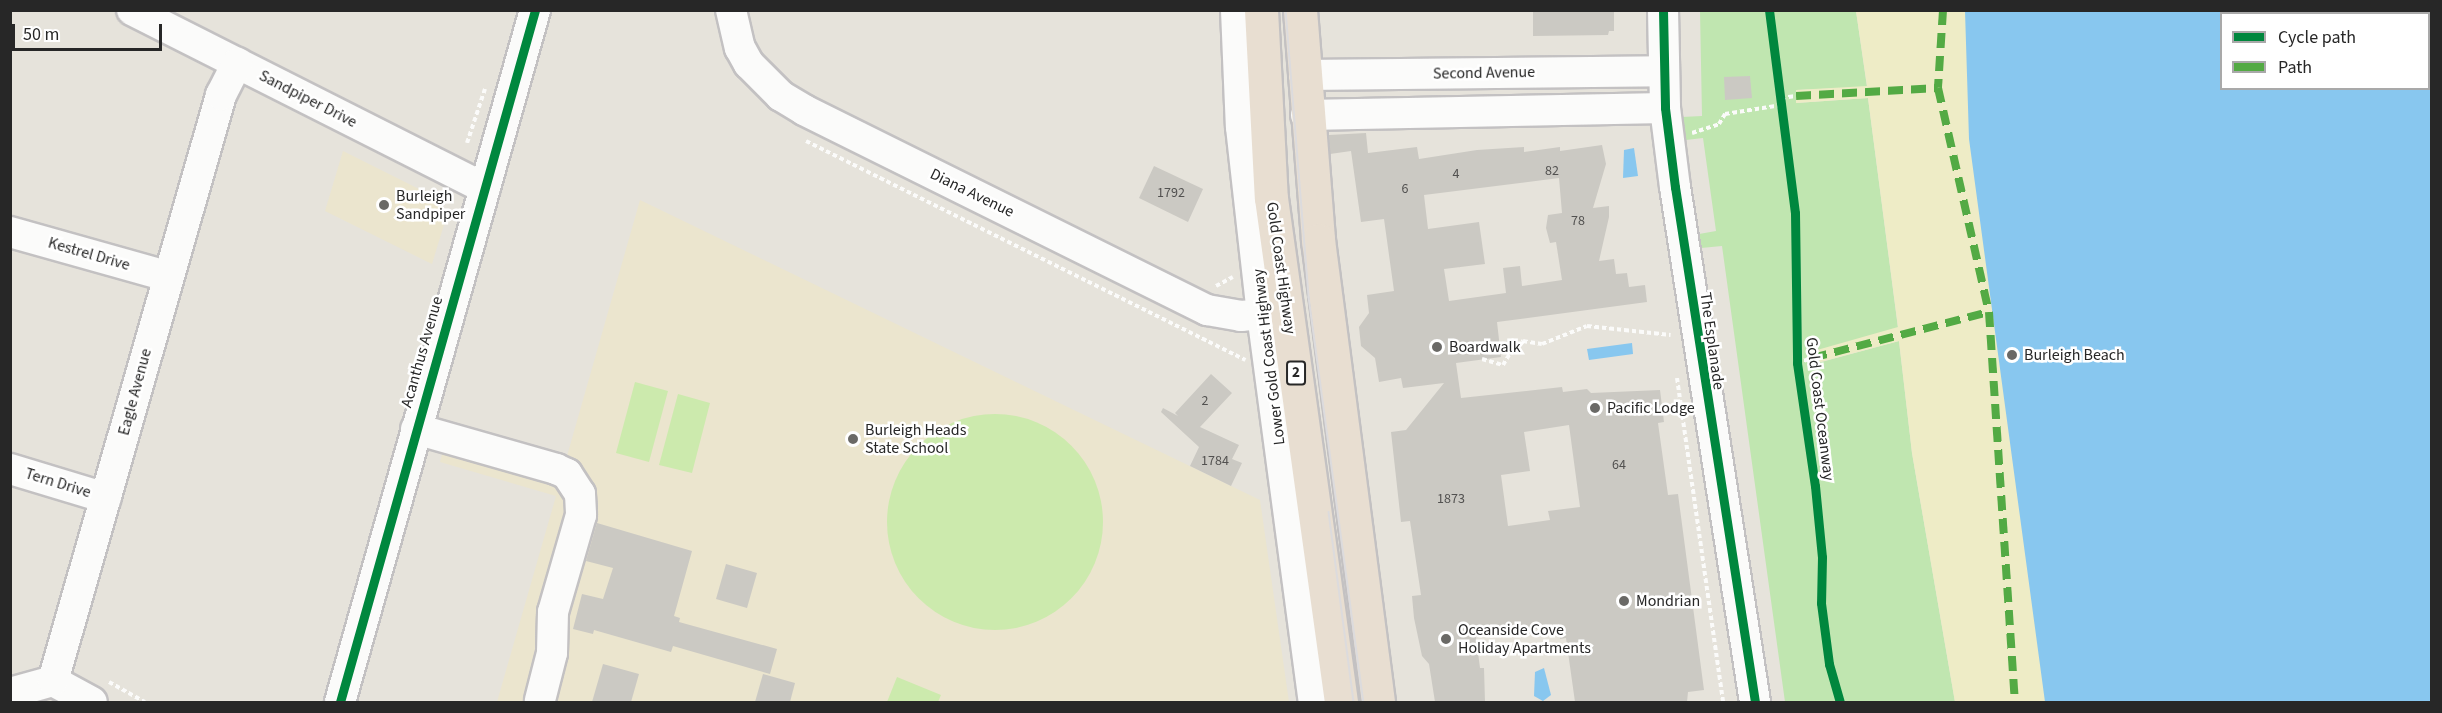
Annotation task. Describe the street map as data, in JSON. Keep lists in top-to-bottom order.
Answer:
{
  "streets": {
    "highway": ["Gold Coast Highway", "2"],
    "street": [
      "Second Avenue",
      "Sandpiper Drive",
      "Diana Avenue",
      "Kestrel Drive",
      "The Esplanade",
      "Acanthus Avenue",
      "Lower Gold Coast Highway",
      "Eagle Avenue",
      "Tern Drive"
    ],
    "cycle path": ["Gold Coast Oceanway"]
  },
  "crossings": [
    ["Second Avenue", "The Esplanade"],
    ["Sandpiper Drive", "Acanthus Avenue"],
    ["Sandpiper Drive", "Eagle Avenue"],
    ["Diana Avenue", "Lower Gold Coast Highway"],
    ["Kestrel Drive", "Eagle Avenue"],
    ["Eagle Avenue", "Tern Drive"]
  ],
  "places": [
    "Burleigh Sandpiper",
    "Boardwalk",
    "Burleigh Beach",
    "Pacific Lodge",
    "Burleigh Heads State School",
    "Mondrian",
    "Oceanside Cove Holiday Apartments"
  ],
  "house_numbers": [
    "82",
    "4",
    "6",
    "1792",
    "78",
    "2",
    "1784",
    "64",
    "1873"
  ],
  "legend": ["Cycle path", "Path"],
  "scale_bar": "50 m"
}
